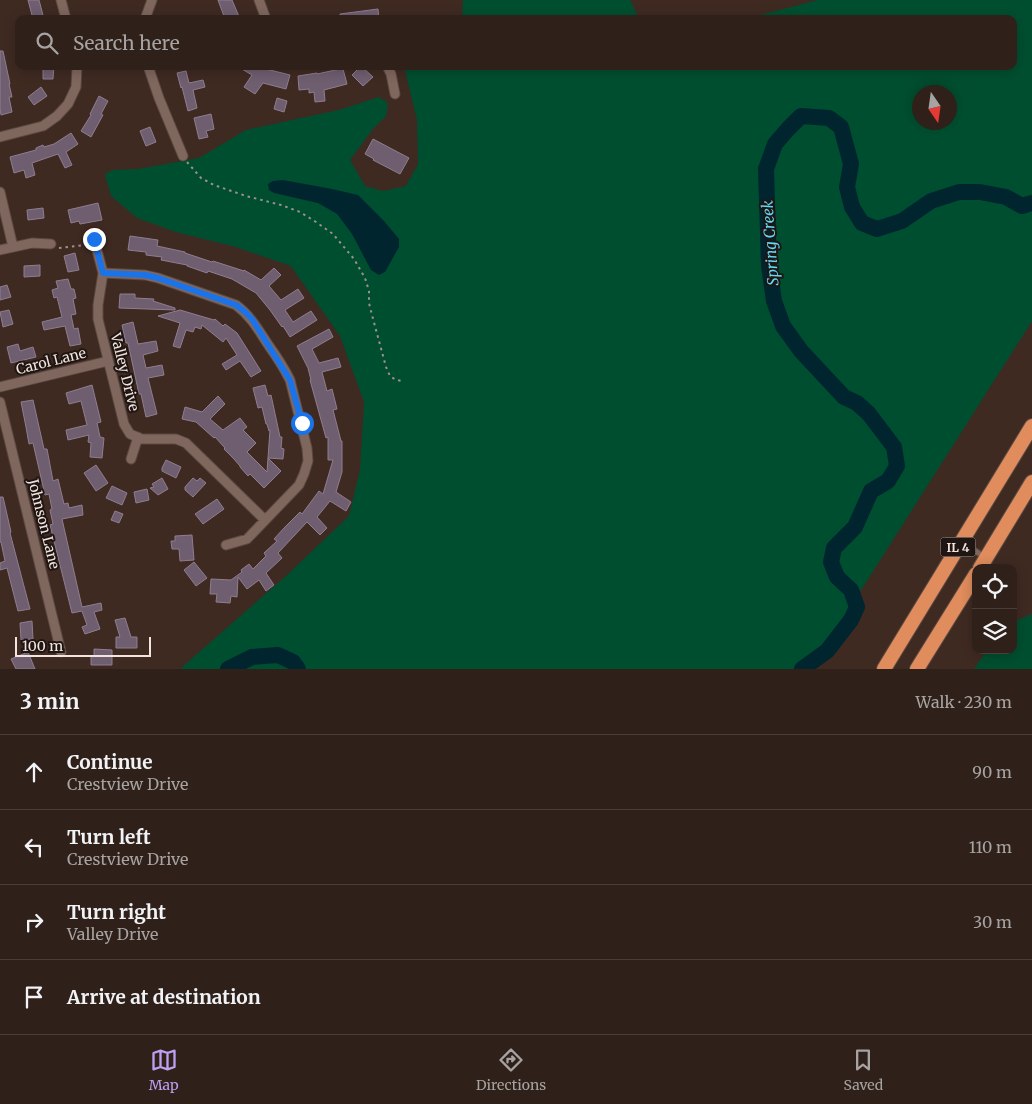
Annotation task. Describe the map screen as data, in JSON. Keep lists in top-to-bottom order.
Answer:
{
  "streets": {
    "highway": ["IL 4"],
    "street": ["Carol Lane", "Valley Drive", "Johnson Lane"]
  },
  "crossings": [
    ["Carol Lane", "Valley Drive"]
  ],
  "water": ["Spring Creek"],
  "scale_bar": "100 m",
  "north": "bottom",
  "page": {
    "search": "Search here",
    "scale": "100 m",
    "heading": ["3 min", "Walk · 230 m"],
    "list": [
      ["Continue", "Crestview Drive", "90 m"],
      ["Turn left", "Crestview Drive", "110 m"],
      ["Turn right", "Valley Drive", "30 m"],
      "Arrive at destination"
    ],
    "nav": ["Map", "Directions", "Saved"]
  }
}
